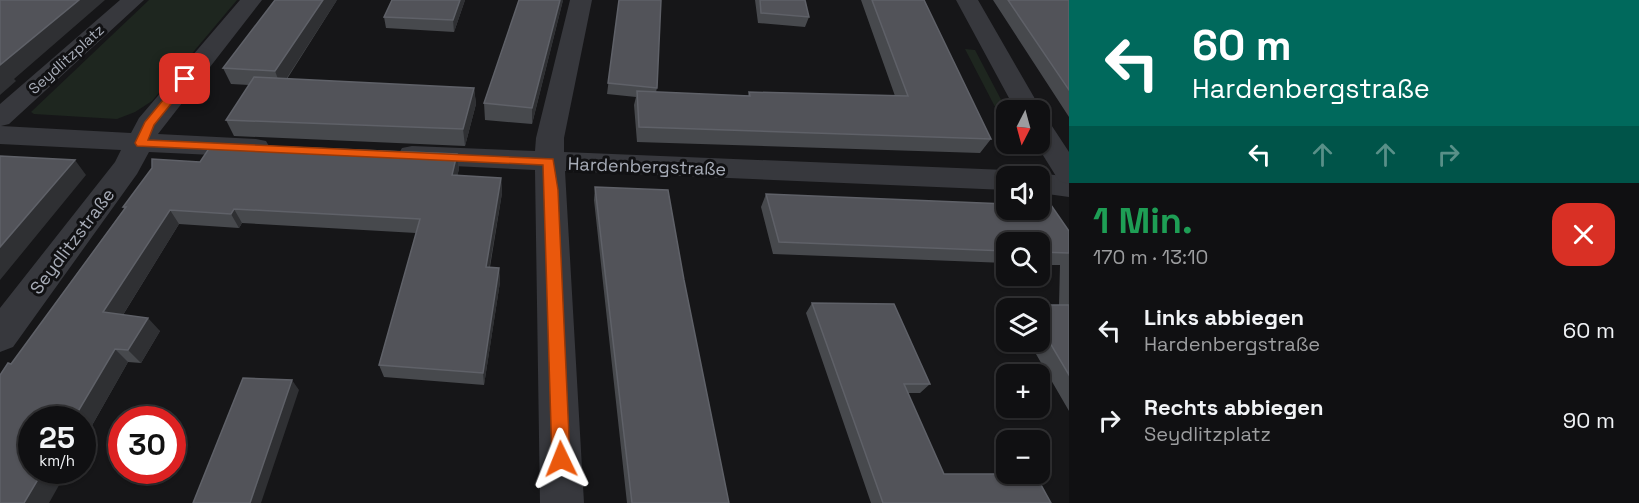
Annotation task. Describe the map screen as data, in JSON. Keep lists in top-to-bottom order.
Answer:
{
  "streets": {
    "street": ["Seydlitzplatz", "Hardenbergstraße", "Seydlitzstraße"]
  },
  "north": "bottom",
  "page": {
    "turn": ["60 m", "Hardenbergstraße"],
    "map_buttons": ["+", "−"],
    "heading": ["1 Min.", "170 m · 13:10"],
    "list": [
      {
        "name": "Links abbiegen",
        "note": "Hardenbergstraße",
        "value": "60 m"
      },
      {
        "name": "Rechts abbiegen",
        "note": "Seydlitzplatz",
        "value": "90 m"
      }
    ],
    "speed": "25 km/h",
    "limit": "30"
  }
}
